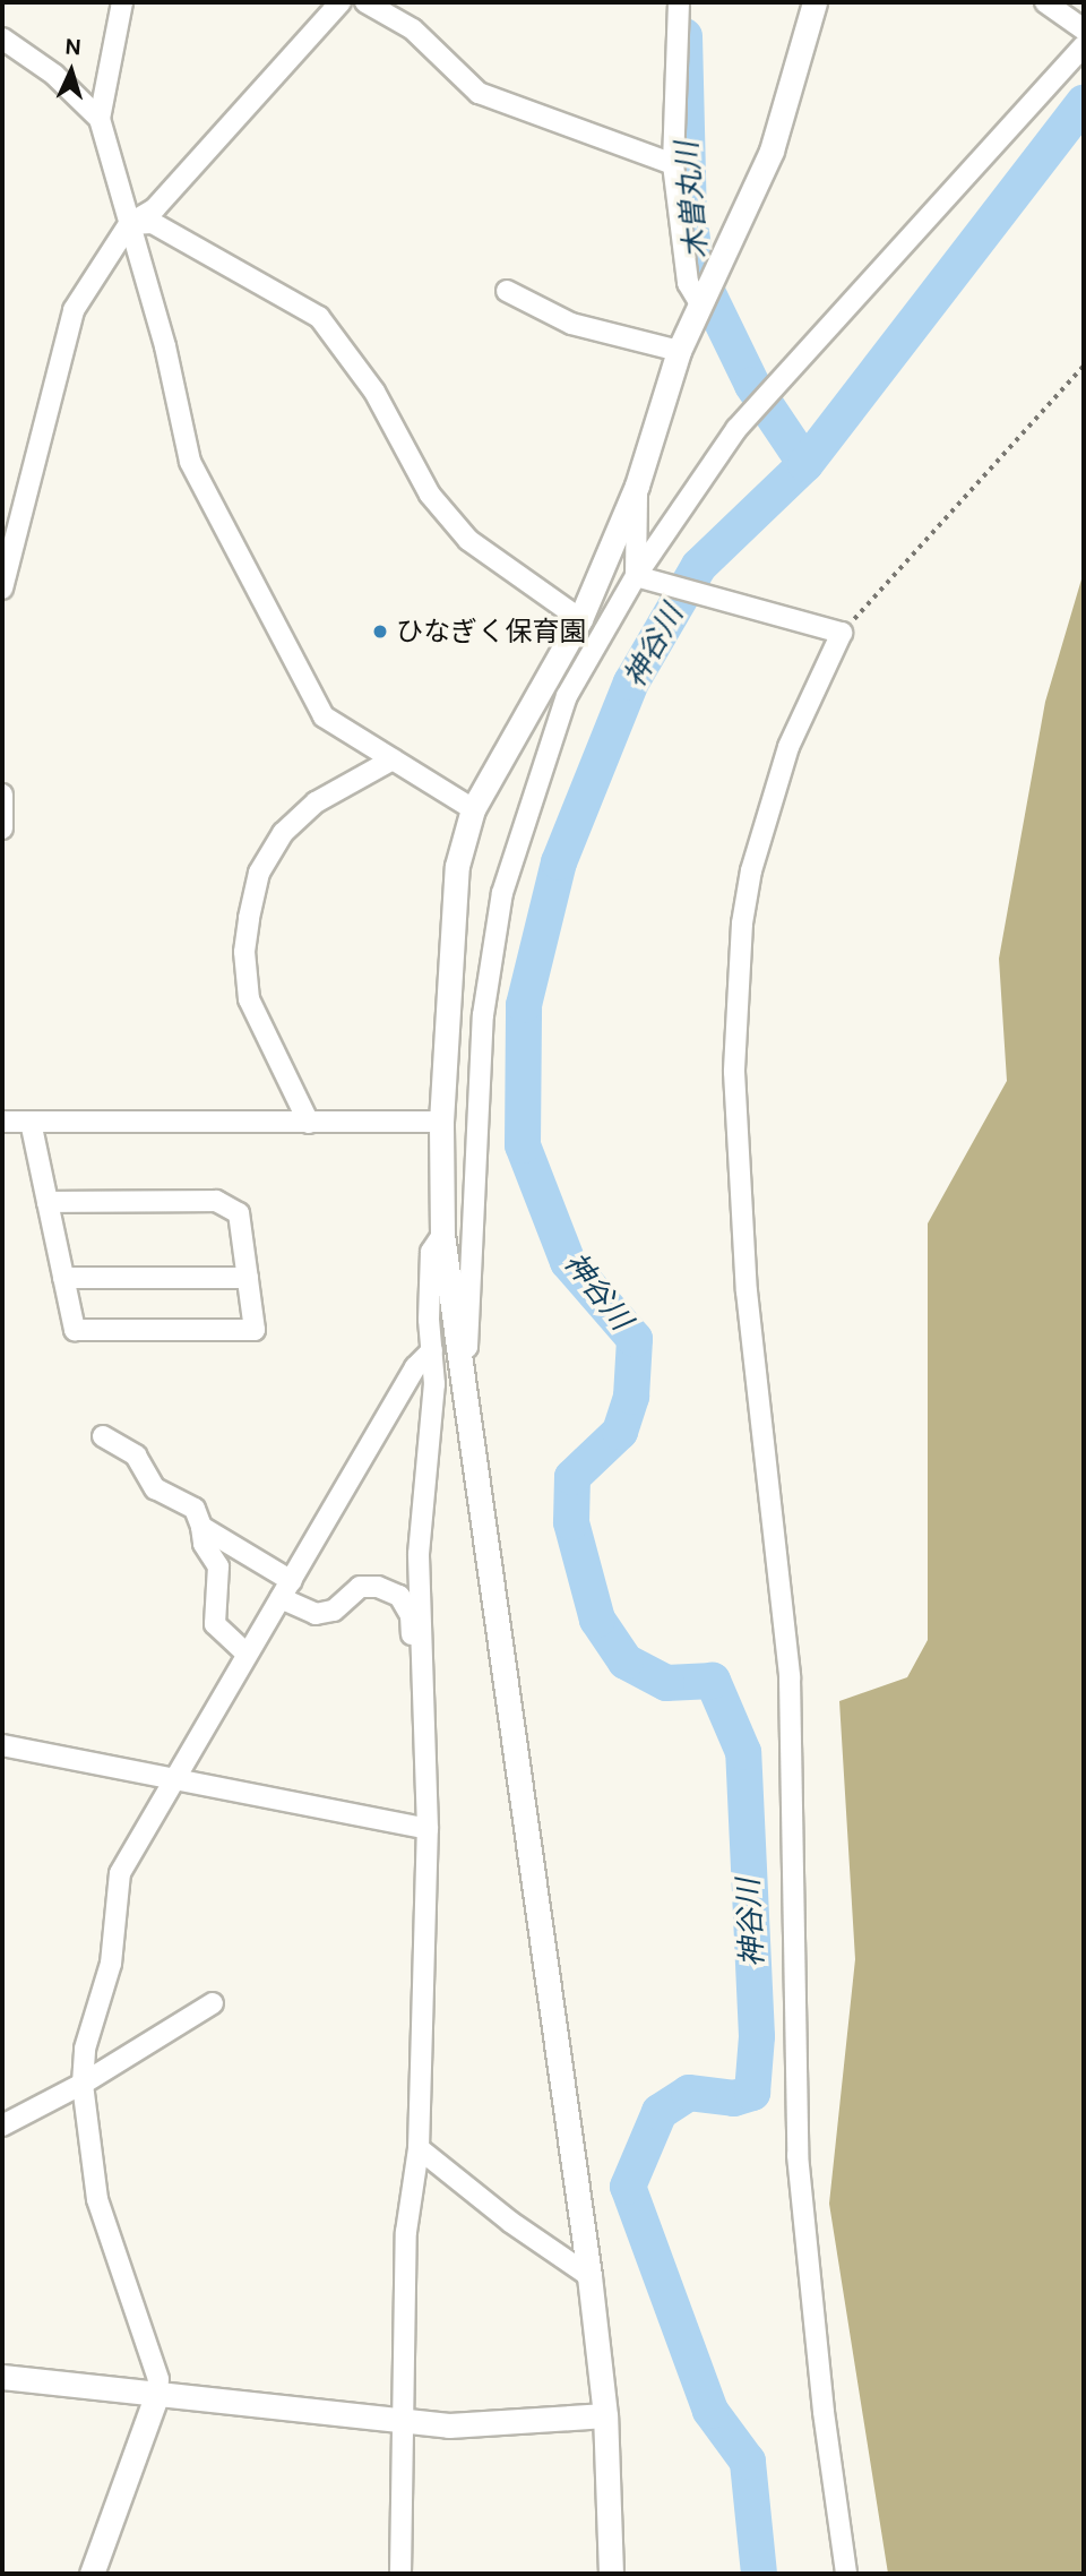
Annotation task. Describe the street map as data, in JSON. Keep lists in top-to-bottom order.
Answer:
{
  "water": ["木曽丸川", "神谷川"],
  "places": ["ひなぎく保育園"],
  "north": "top"
}
